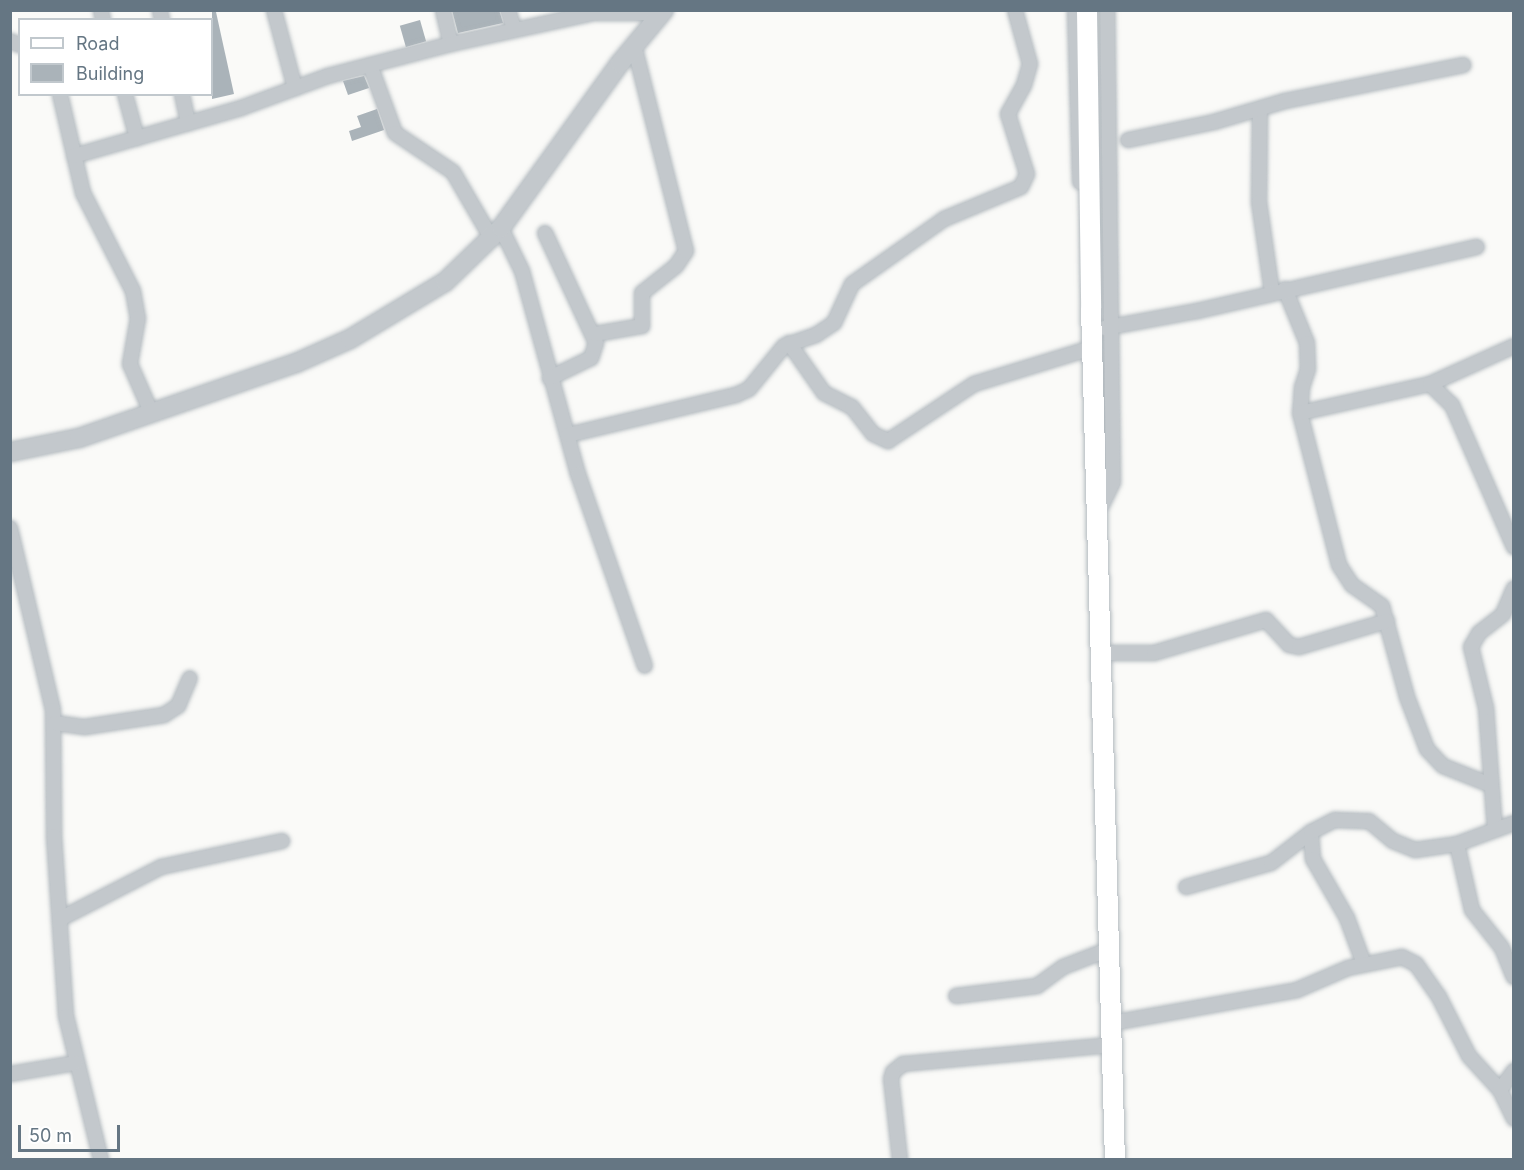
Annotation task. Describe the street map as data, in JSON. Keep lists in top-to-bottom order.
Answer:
{
  "legend": ["Road", "Building"],
  "scale_bar": "50 m"
}
